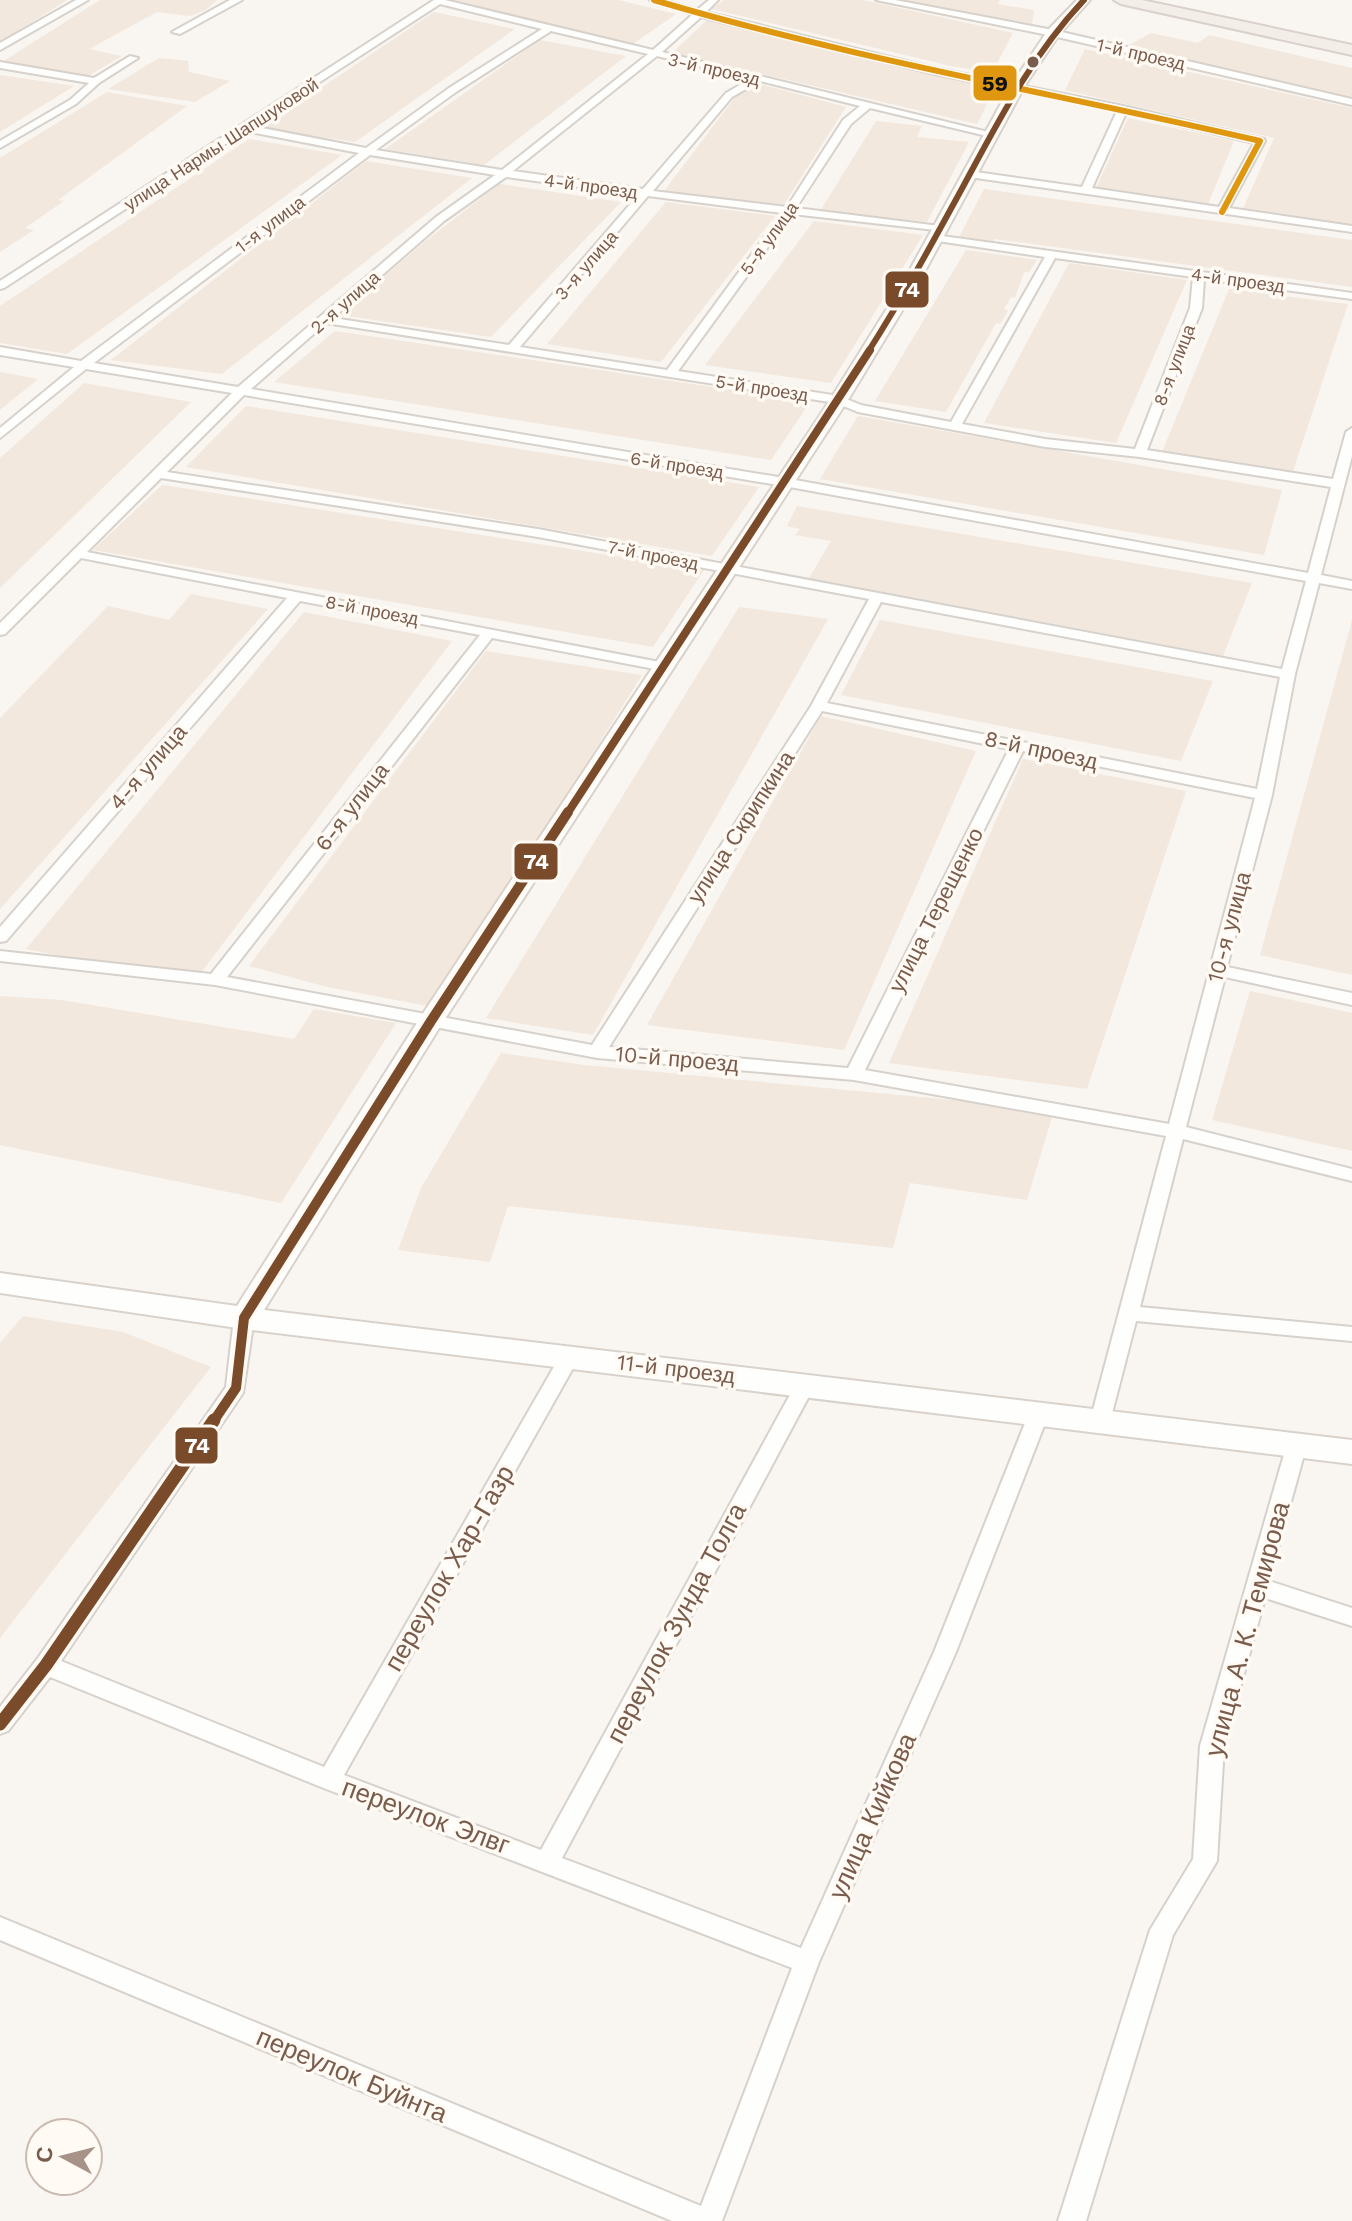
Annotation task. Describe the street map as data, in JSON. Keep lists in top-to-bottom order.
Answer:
{
  "streets": {
    "street": [
      "1-й проезд",
      "3-й проезд",
      "улица Нармы Шапшуковой",
      "4-й проезд",
      "1-я улица",
      "5-я улица",
      "3-я улица",
      "2-я улица",
      "8-я улица",
      "5-й проезд",
      "6-й проезд",
      "7-й проезд",
      "8-й проезд",
      "4-я улица",
      "6-я улица",
      "улица Скрипкина",
      "улица Терещенко",
      "10-я улица",
      "10-й проезд",
      "11-й проезд",
      "переулок Хар-Газр",
      "переулок Зунда Толга",
      "улица А. К. Темирова",
      "переулок Элвг",
      "улица Кийкова",
      "переулок Буйнта"
    ]
  },
  "crossings": [
    ["3-й проезд", "улица Нармы Шапшуковой"],
    ["3-й проезд", "1-я улица"],
    ["3-й проезд", "5-я улица"],
    ["3-й проезд", "3-я улица"],
    ["3-й проезд", "2-я улица"],
    ["улица Нармы Шапшуковой", "4-й проезд"],
    ["4-й проезд", "1-я улица"],
    ["4-й проезд", "5-я улица"],
    ["4-й проезд", "3-я улица"],
    ["4-й проезд", "2-я улица"],
    ["4-й проезд", "8-я улица"],
    ["1-я улица", "6-й проезд"],
    ["5-я улица", "5-й проезд"],
    ["3-я улица", "5-й проезд"],
    ["2-я улица", "5-й проезд"],
    ["2-я улица", "6-й проезд"],
    ["2-я улица", "7-й проезд"],
    ["2-я улица", "8-й проезд"],
    ["8-я улица", "5-й проезд"],
    ["5-й проезд", "10-я улица"],
    ["6-й проезд", "10-я улица"],
    ["7-й проезд", "улица Скрипкина"],
    ["7-й проезд", "10-я улица"],
    ["8-й проезд", "4-я улица"],
    ["8-й проезд", "6-я улица"],
    ["8-й проезд", "улица Скрипкина"],
    ["8-й проезд", "улица Терещенко"],
    ["8-й проезд", "10-я улица"],
    ["6-я улица", "10-й проезд"],
    ["улица Скрипкина", "10-й проезд"],
    ["улица Терещенко", "10-й проезд"],
    ["10-я улица", "10-й проезд"],
    ["10-я улица", "11-й проезд"],
    ["11-й проезд", "переулок Хар-Газр"],
    ["11-й проезд", "переулок Зунда Толга"],
    ["11-й проезд", "улица А. К. Темирова"],
    ["11-й проезд", "улица Кийкова"],
    ["переулок Хар-Газр", "переулок Элвг"],
    ["переулок Зунда Толга", "переулок Элвг"],
    ["переулок Элвг", "улица Кийкова"],
    ["улица Кийкова", "переулок Буйнта"]
  ],
  "lines": ["transit line 59", "transit line 74"],
  "north": "left"
}
